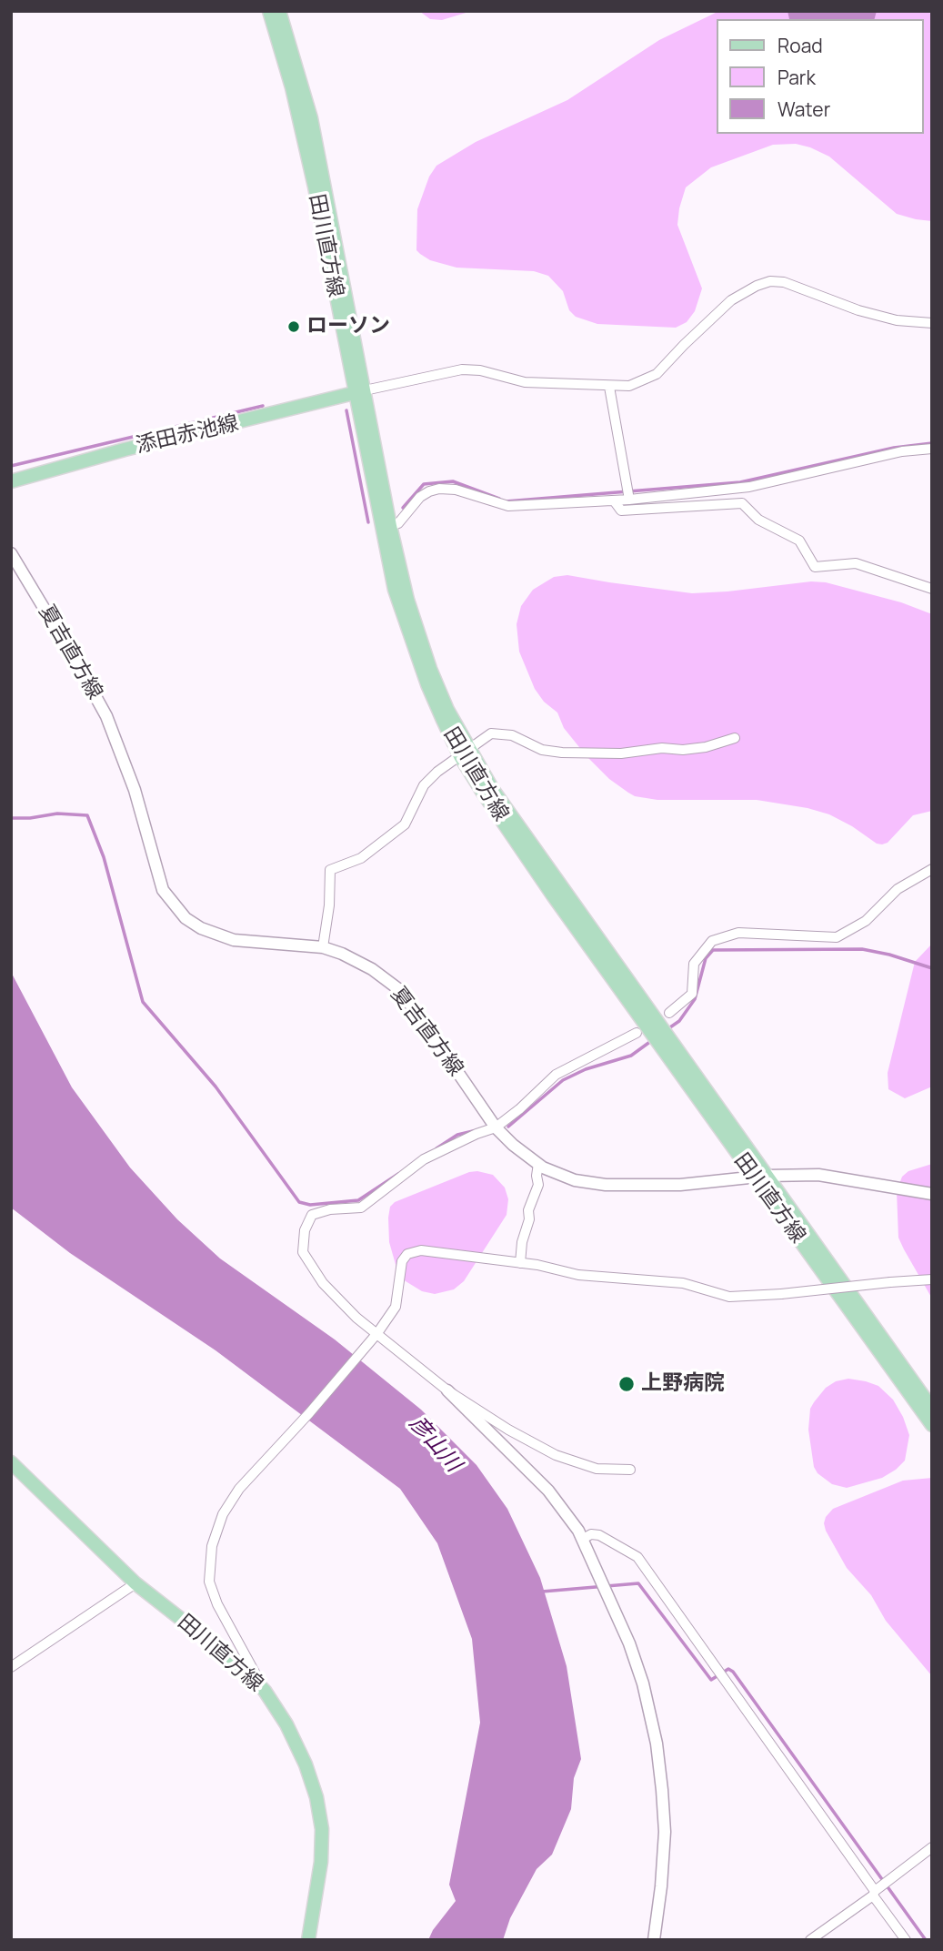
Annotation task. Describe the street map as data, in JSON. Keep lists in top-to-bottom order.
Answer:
{
  "streets": {
    "main road": ["田川直方線", "添田赤池線", "夏吉直方線"]
  },
  "crossings": [
    ["田川直方線", "添田赤池線"],
    ["田川直方線", "夏吉直方線"]
  ],
  "water": ["彦山川"],
  "places": ["ローソン", "上野病院"],
  "legend": ["Road", "Park", "Water"]
}
